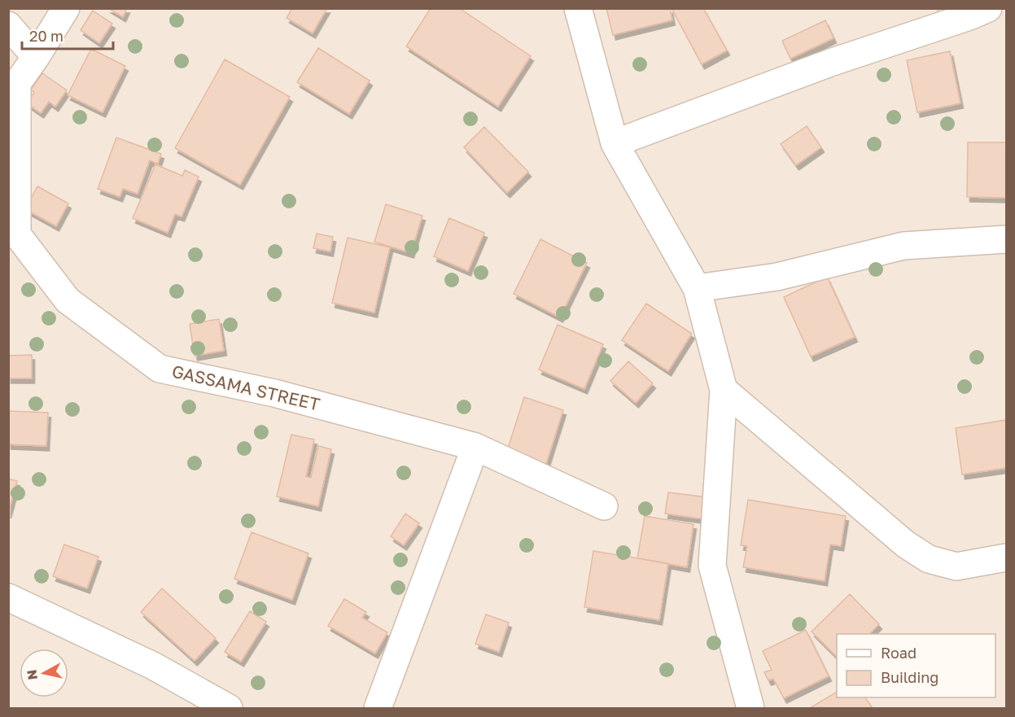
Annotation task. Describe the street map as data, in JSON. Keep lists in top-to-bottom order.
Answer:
{
  "streets": {
    "street": ["GASSAMA STREET"]
  },
  "legend": ["Road", "Building"],
  "scale_bar": "20 m",
  "north": "left"
}
